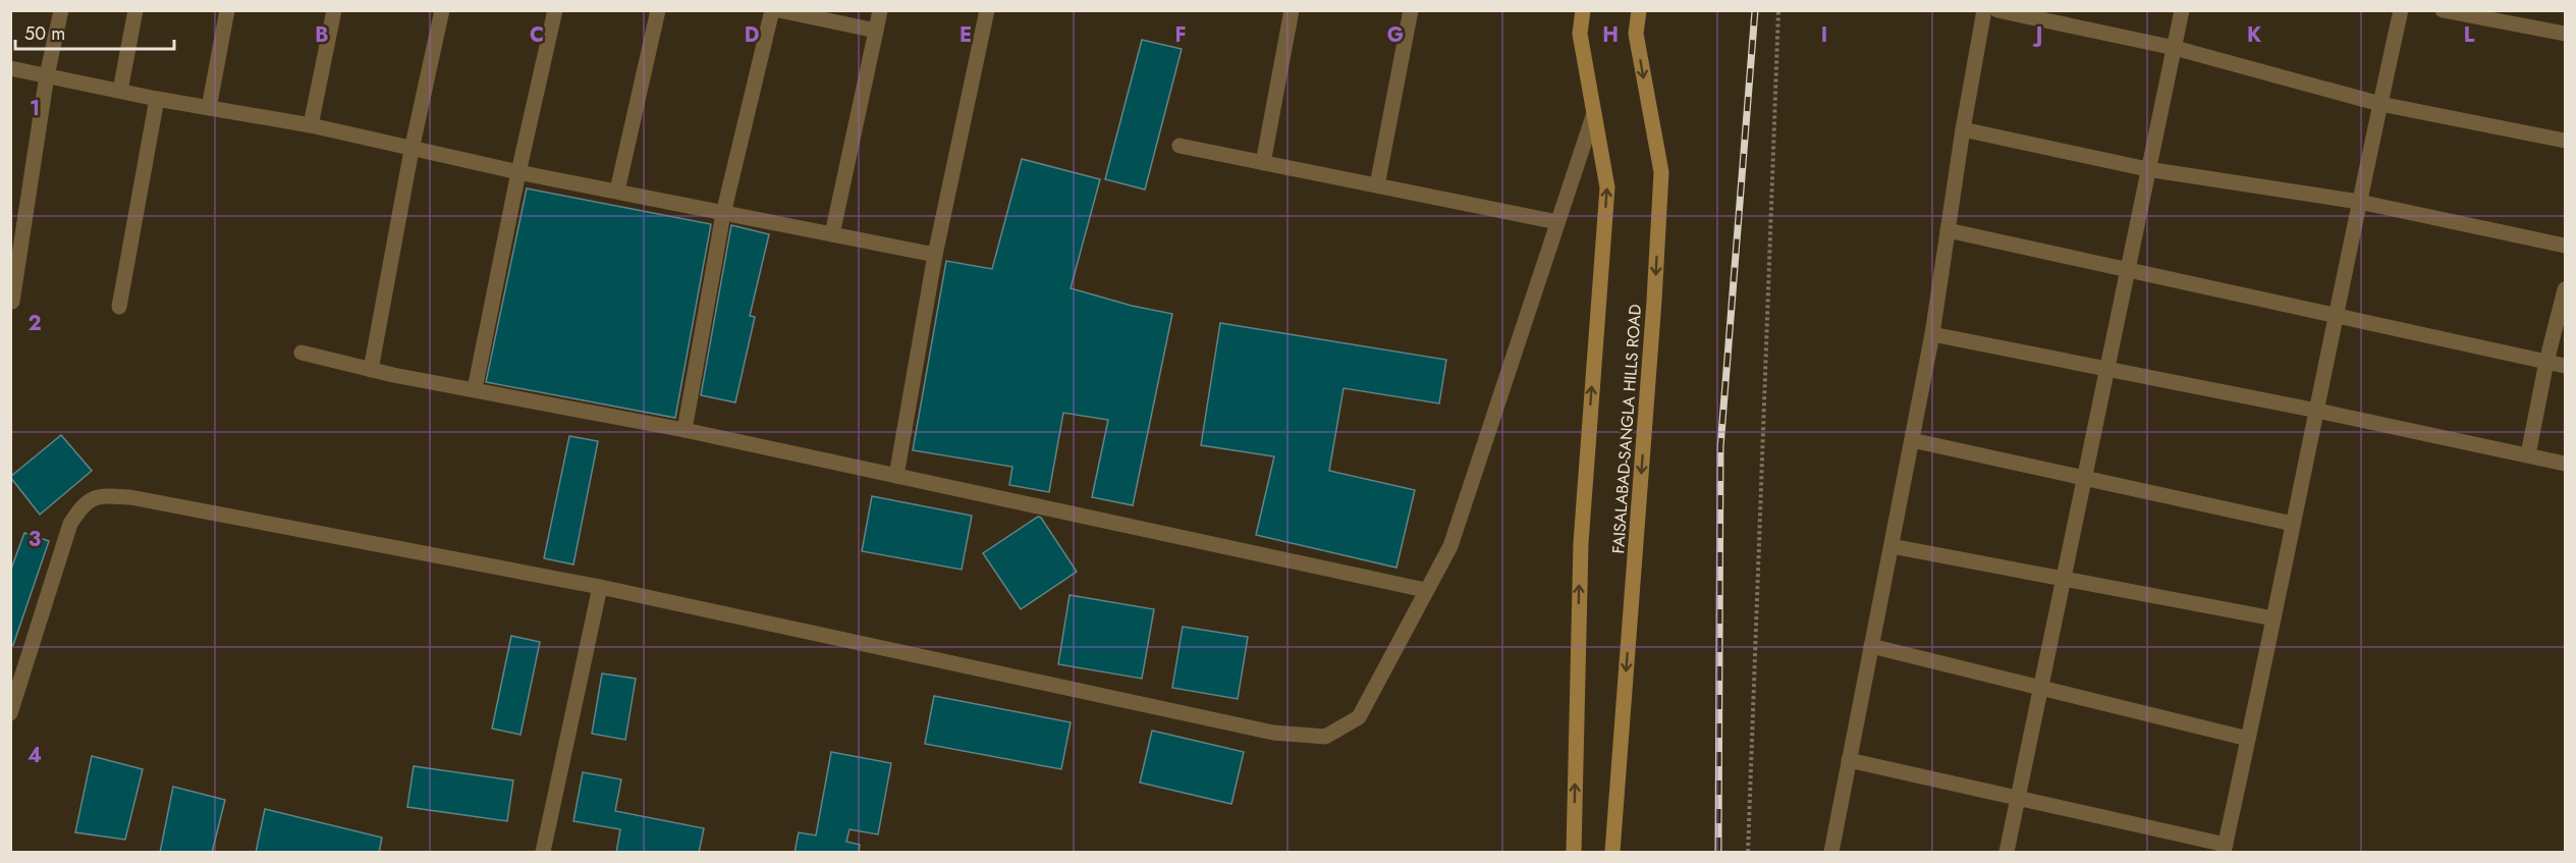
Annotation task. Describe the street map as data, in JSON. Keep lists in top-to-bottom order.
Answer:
{
  "streets": {
    "main road": ["FAISALABAD-SANGLA HILLS ROAD"]
  },
  "scale_bar": "50 m",
  "grid": {
    "columns": [
      "B",
      "C",
      "D",
      "E",
      "F",
      "G",
      "H",
      "I",
      "J",
      "K",
      "L"
    ],
    "rows": [
      "1",
      "2",
      "3",
      "4"
    ]
  }
}
